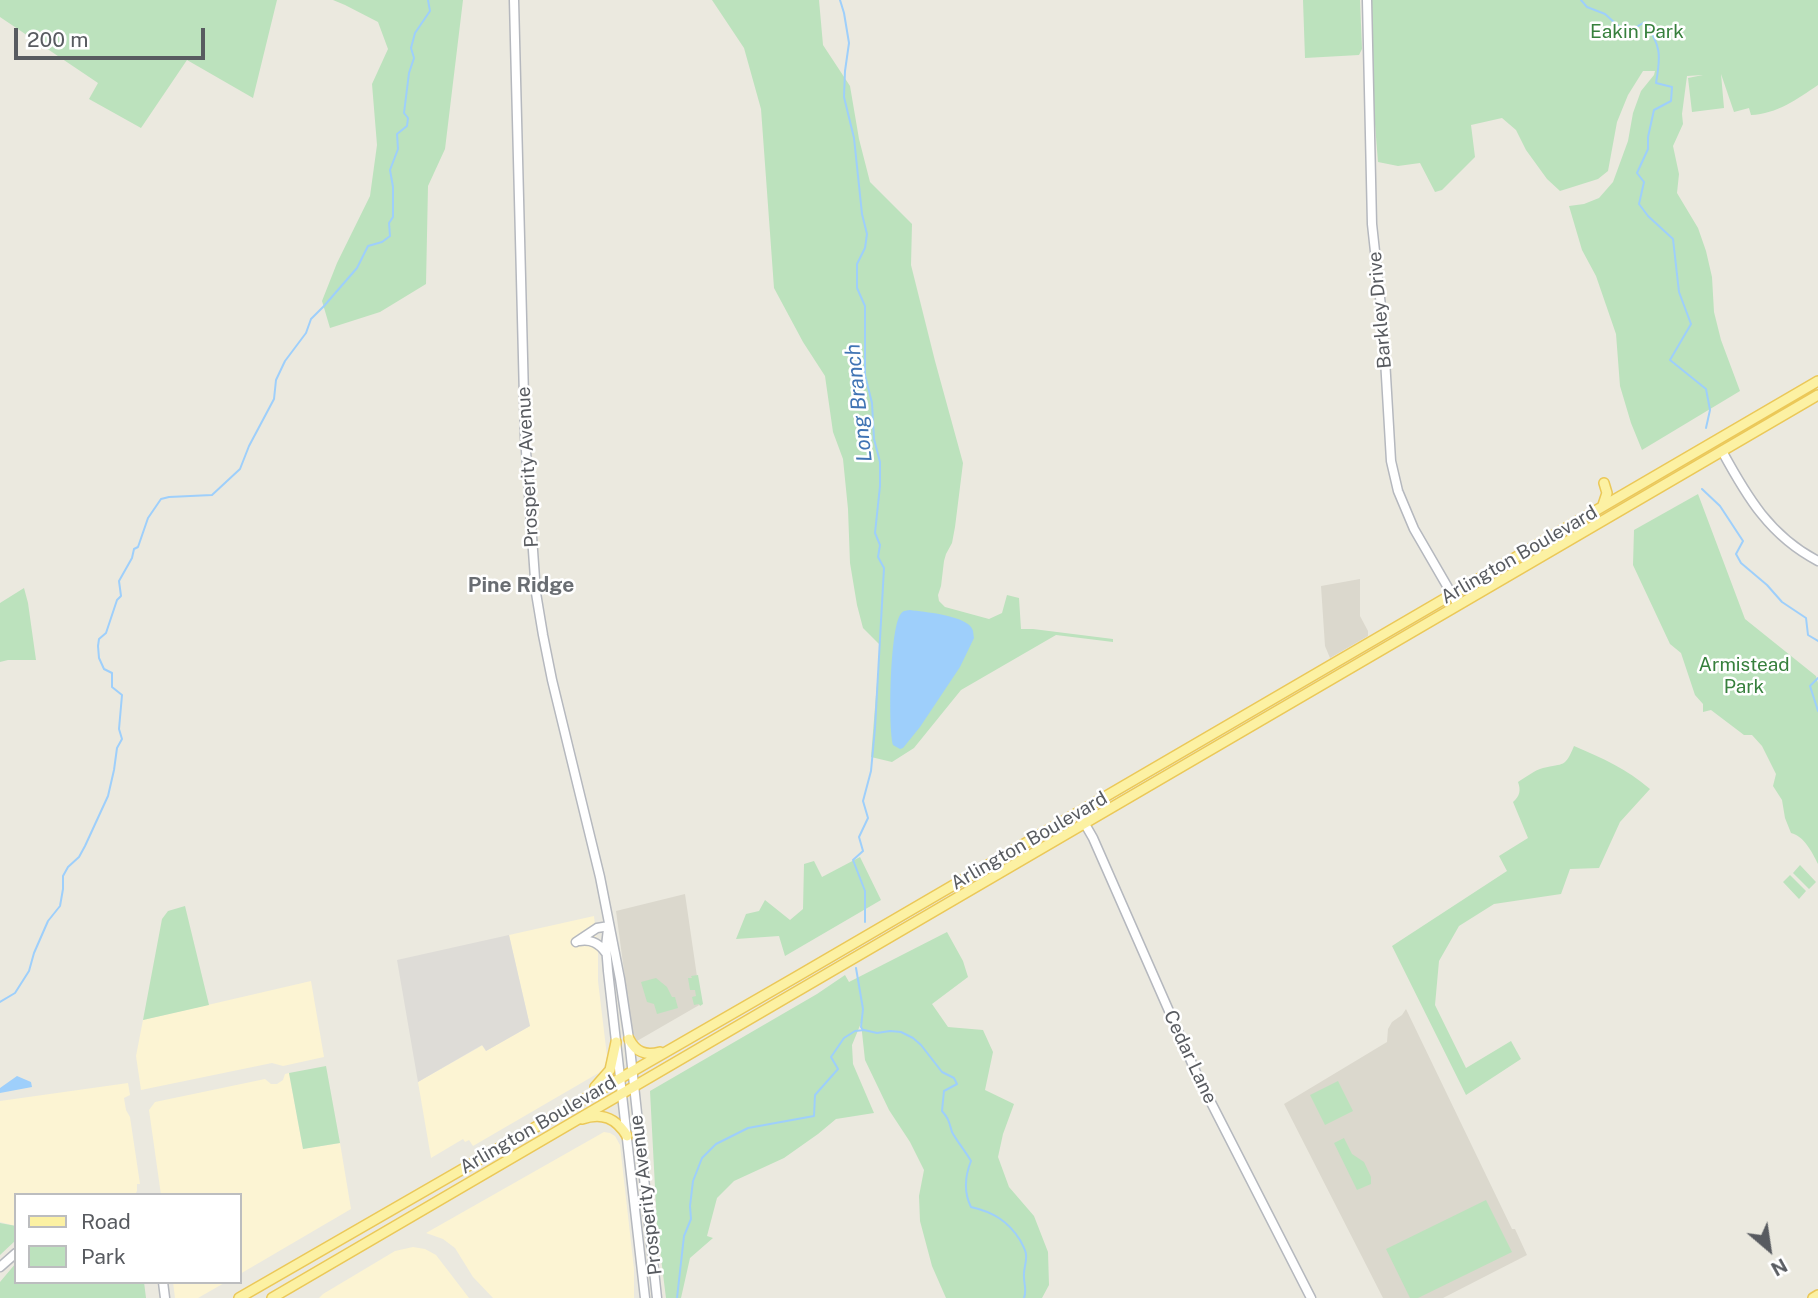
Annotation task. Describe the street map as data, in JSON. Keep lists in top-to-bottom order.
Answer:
{
  "streets": {
    "main road": [
      "Barkley Drive",
      "Prosperity Avenue",
      "Arlington Boulevard",
      "Cedar Lane"
    ]
  },
  "crossings": [
    ["Barkley Drive", "Arlington Boulevard"],
    ["Prosperity Avenue", "Arlington Boulevard"],
    ["Arlington Boulevard", "Cedar Lane"]
  ],
  "districts": ["Pine Ridge"],
  "water": ["Long Branch"],
  "parks": ["Eakin Park", "Armistead Park"],
  "legend": ["Road", "Park"],
  "scale_bar": "200 m",
  "north": "bottom right"
}
